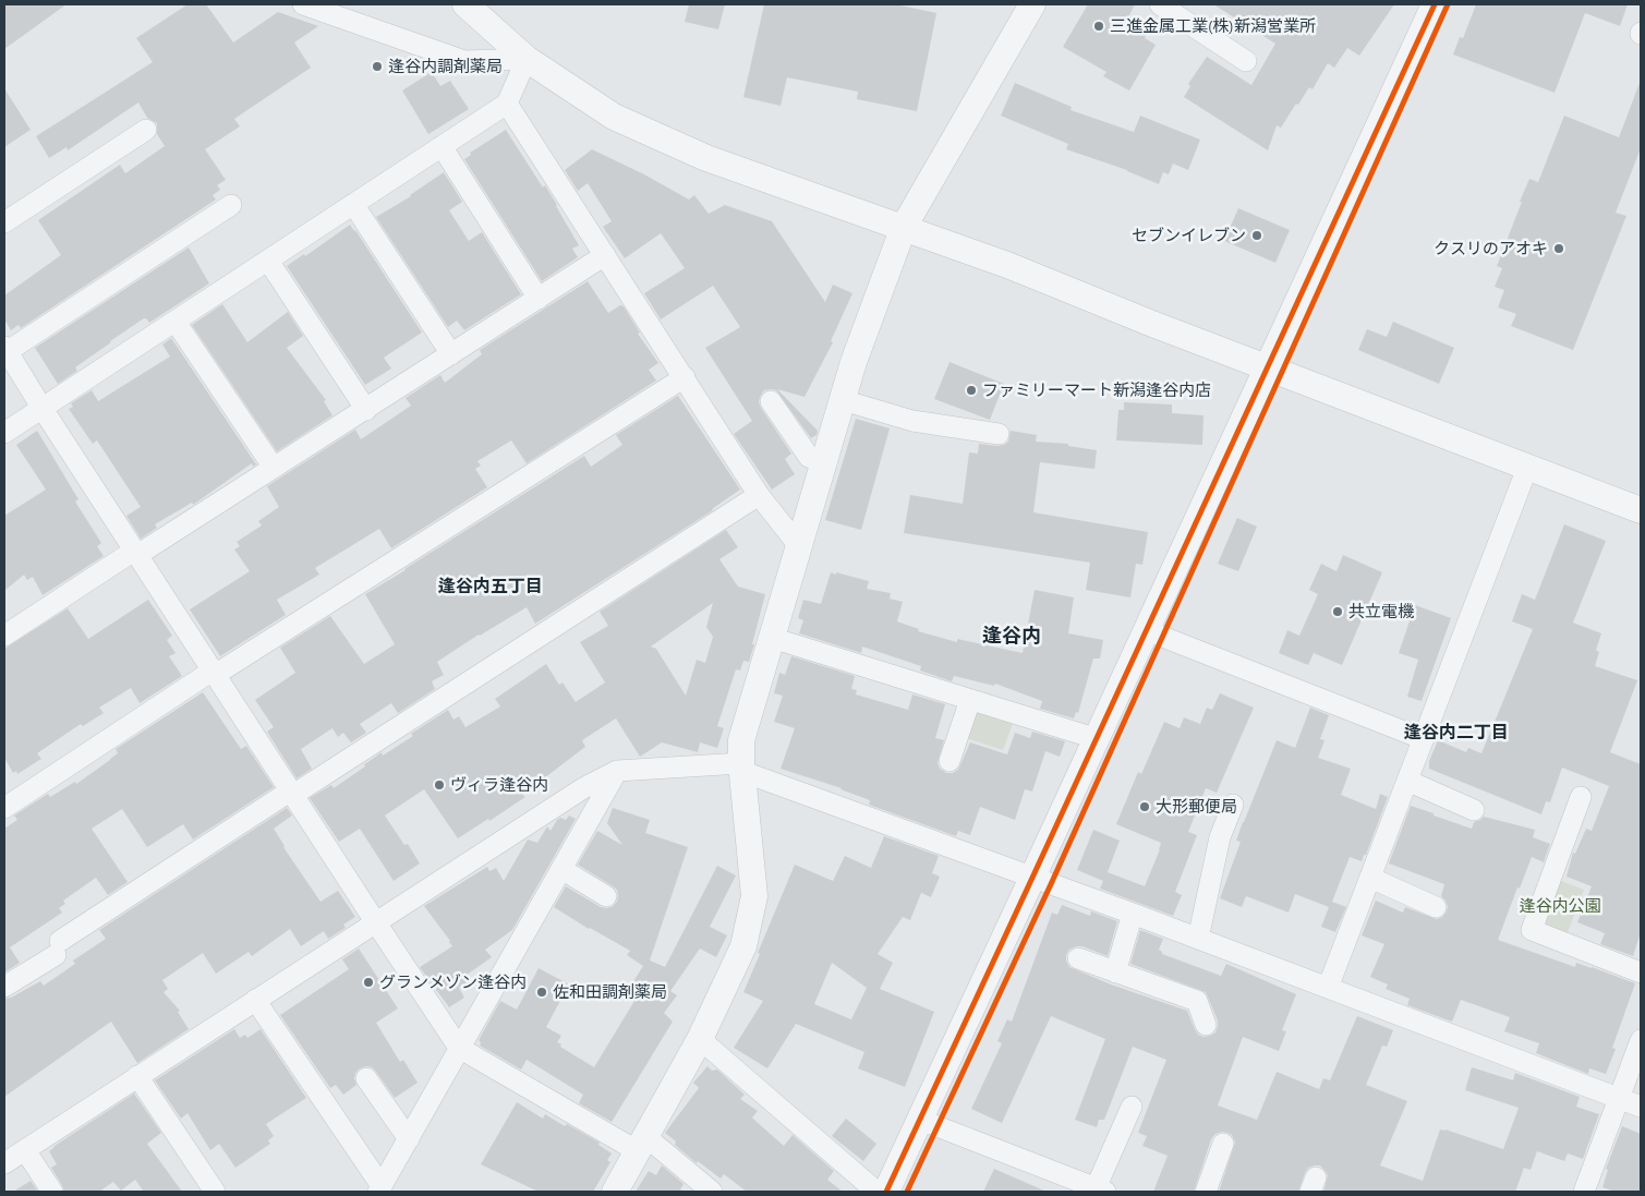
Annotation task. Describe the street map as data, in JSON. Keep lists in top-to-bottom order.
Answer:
{
  "districts": ["逢谷内五丁目", "逢谷内", "逢谷内二丁目"],
  "parks": ["逢谷内公園"],
  "places": [
    "三進金属工業(株)新潟営業所",
    "逢谷内調剤薬局",
    "セブンイレブン",
    "クスリのアオキ",
    "ファミリーマート新潟逢谷内店",
    "共立電機",
    "ヴィラ逢谷内",
    "大形郵便局",
    "グランメゾン逢谷内",
    "佐和田調剤薬局"
  ]
}
